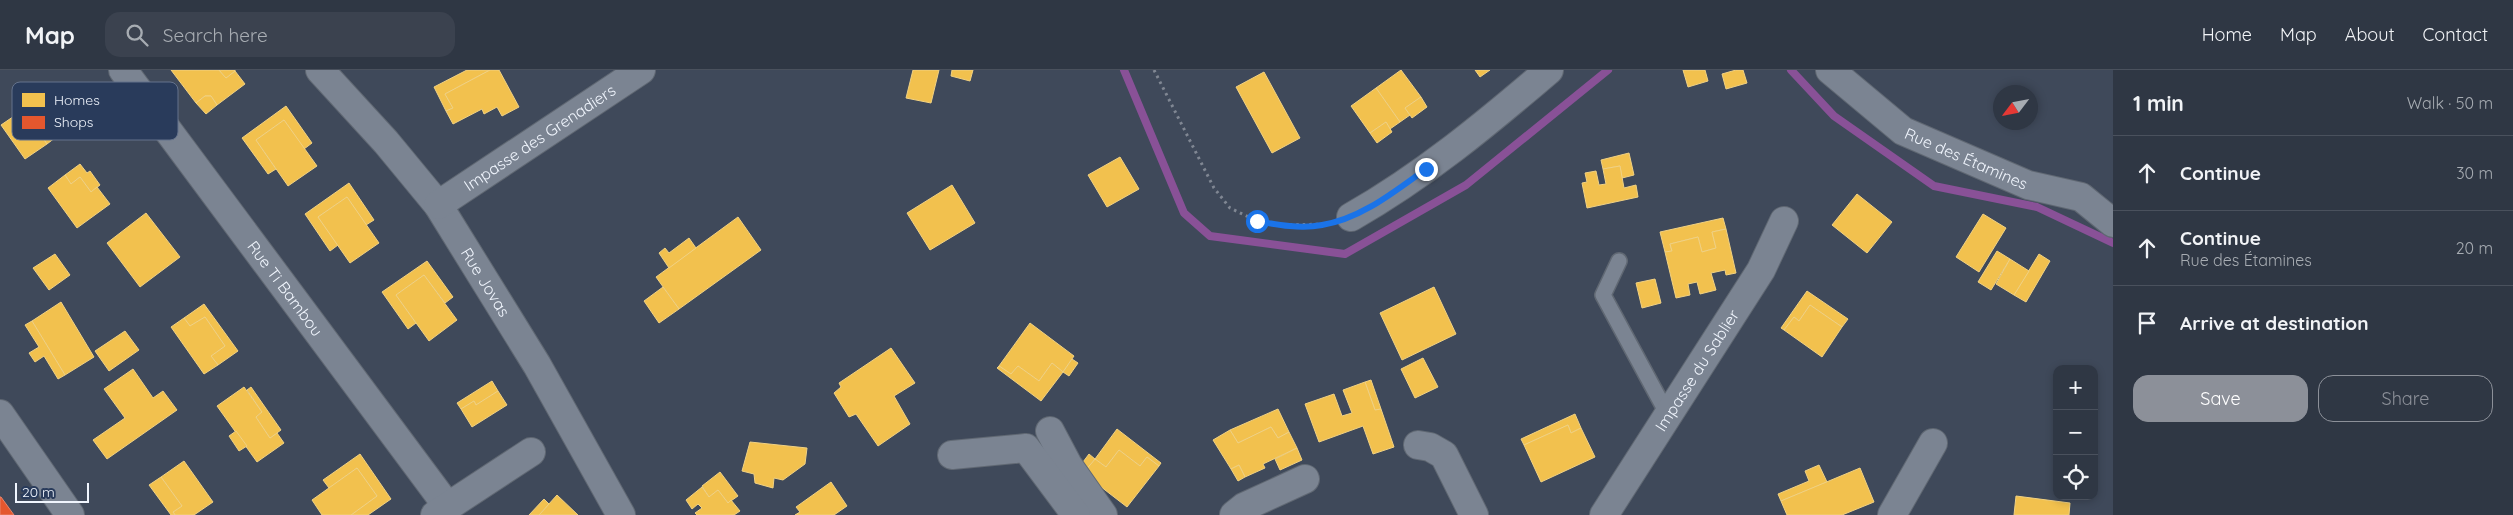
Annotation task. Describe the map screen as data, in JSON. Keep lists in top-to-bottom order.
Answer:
{
  "streets": {
    "street": [
      "Impasse des Grenadiers",
      "Rue des Étamines",
      "Rue Jovas",
      "Rue Ti Bambou",
      "Impasse du Sablier"
    ]
  },
  "crossings": [
    ["Impasse des Grenadiers", "Rue Jovas"]
  ],
  "legend": ["Homes", "Shops"],
  "scale_bar": "20 m",
  "north": "bottom left",
  "page": {
    "header": "Map",
    "search": "Search here",
    "nav": [
      "Home",
      "Map",
      "About",
      "Contact"
    ],
    "heading": ["1 min", "Walk · 50 m"],
    "list": [
      ["Continue", "30 m"],
      ["Continue", "Rue des Étamines", "20 m"],
      "Arrive at destination"
    ],
    "buttons": ["Save", "Share"],
    "map_buttons": ["+", "−"],
    "scale": "20 m"
  }
}
